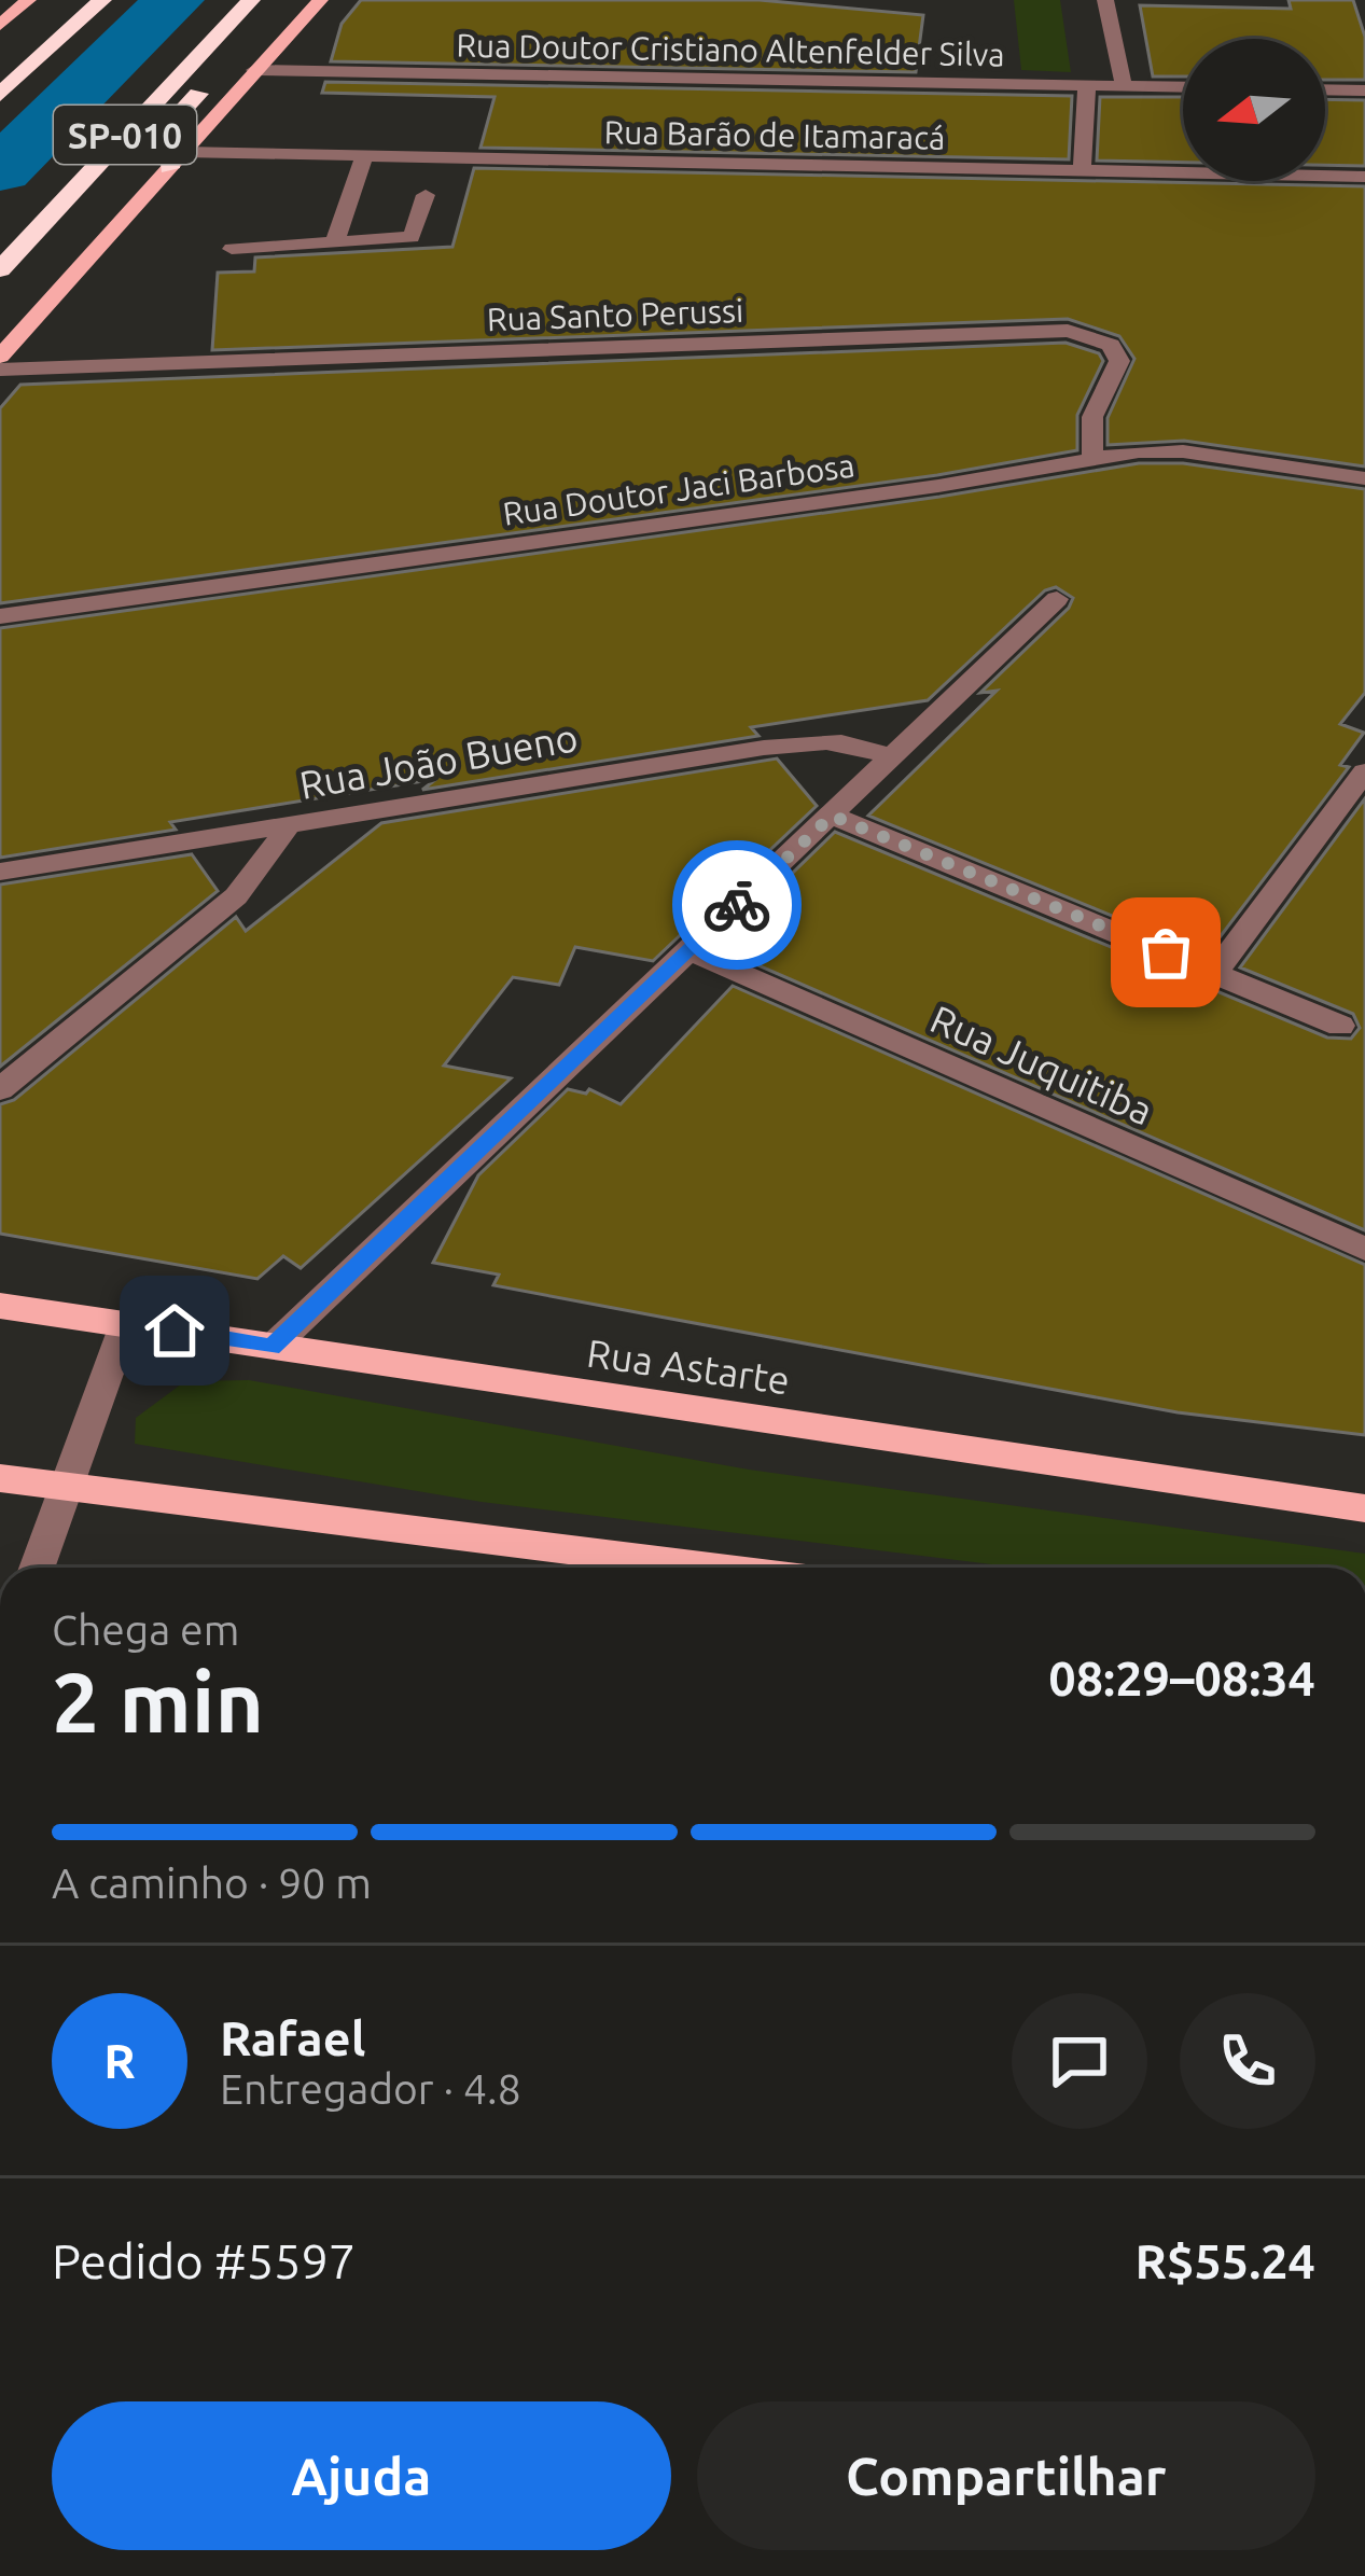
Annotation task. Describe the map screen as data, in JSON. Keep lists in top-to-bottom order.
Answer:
{
  "streets": {
    "highway": ["SP-010"],
    "main road": ["Rua Astarte"],
    "street": [
      "Rua Doutor Cristiano Altenfelder Silva",
      "Rua Barão de Itamaracá",
      "Rua Santo Perussi",
      "Rua Doutor Jaci Barbosa",
      "Rua João Bueno",
      "Rua Juquitiba"
    ]
  },
  "crossings": [
    ["Rua Santo Perussi", "Rua Doutor Jaci Barbosa"]
  ],
  "north": "left",
  "page": {
    "heading": ["2 min", "Chega em", "08:29–08:34"],
    "panel": [
      "Rafael",
      "Entregador · 4.8",
      "Pedido #5597",
      "R$55.24"
    ],
    "bar": "A caminho · 90 m",
    "round": "R",
    "buttons": ["Ajuda", "Compartilhar"]
  }
}
